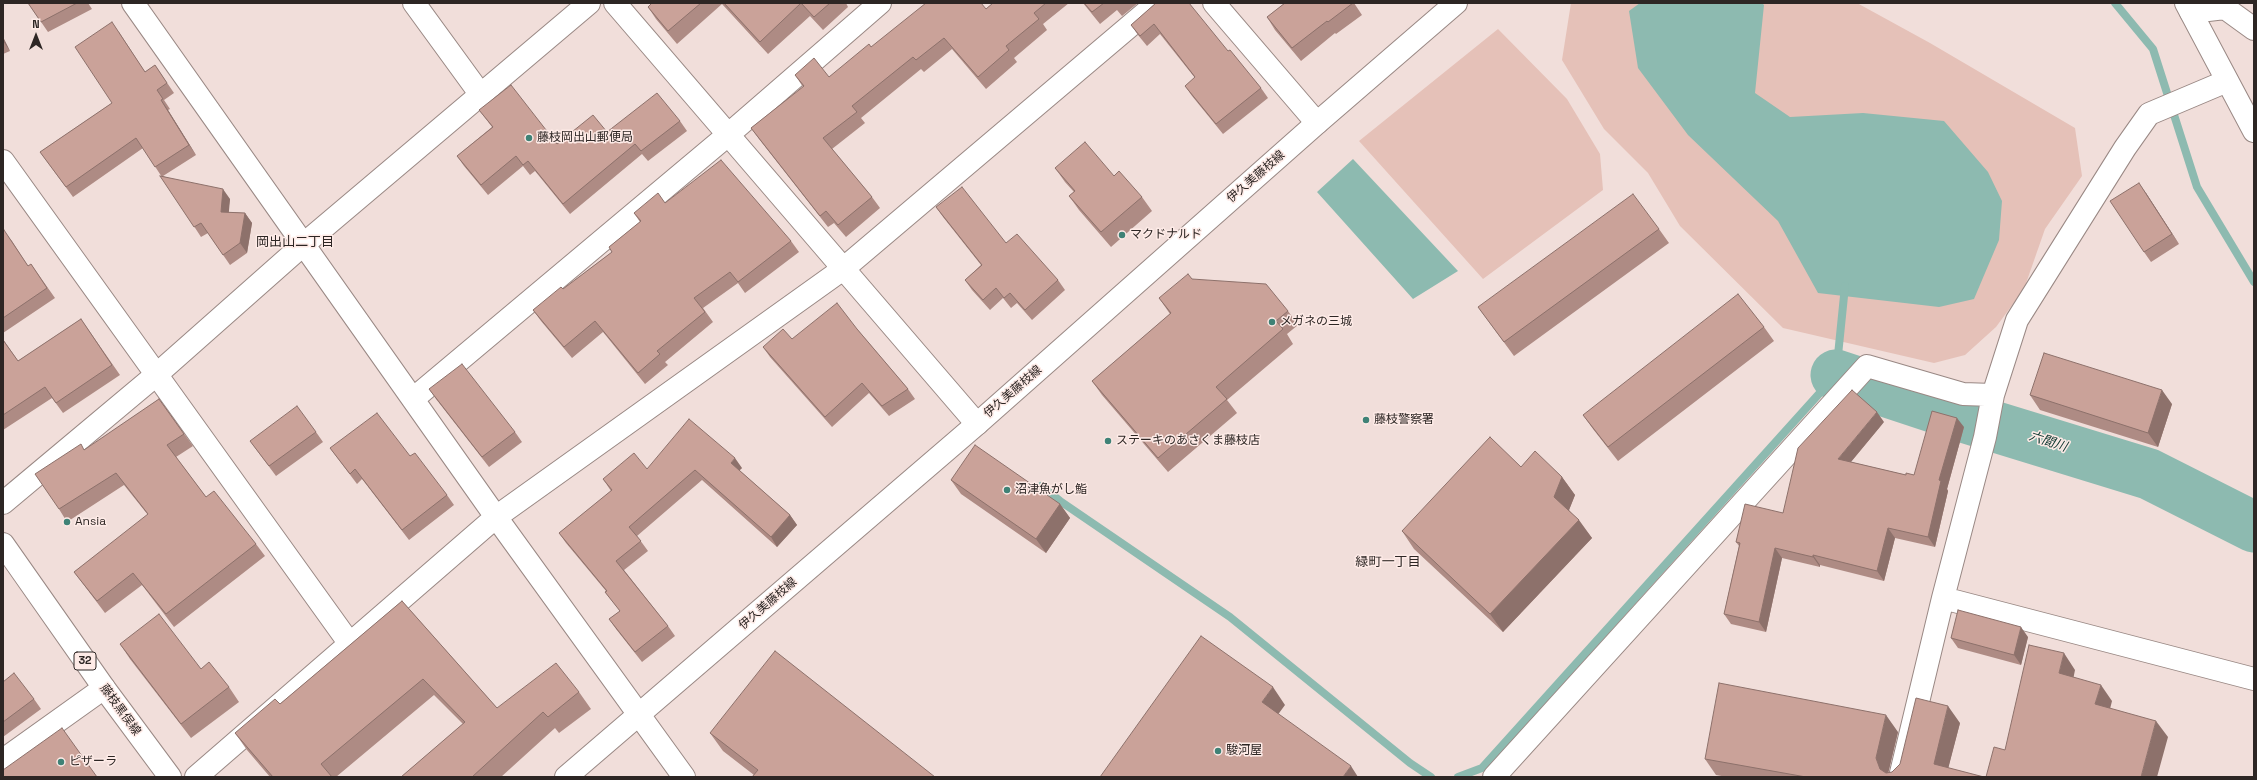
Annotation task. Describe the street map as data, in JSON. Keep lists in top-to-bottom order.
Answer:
{
  "streets": {
    "street": ["伊久美藤枝線", "32", "藤枝黒俣線"]
  },
  "districts": ["岡出山二丁目", "緑町一丁目"],
  "water": ["六間川"],
  "places": [
    "藤枝岡出山郵便局",
    "マクドナルド",
    "メガネの三城",
    "藤枝警察署",
    "ステーキのあさくま藤枝店",
    "沼津魚がし鮨",
    "Ansia",
    "駿河屋",
    "ピザーラ"
  ],
  "north": "top"
}
